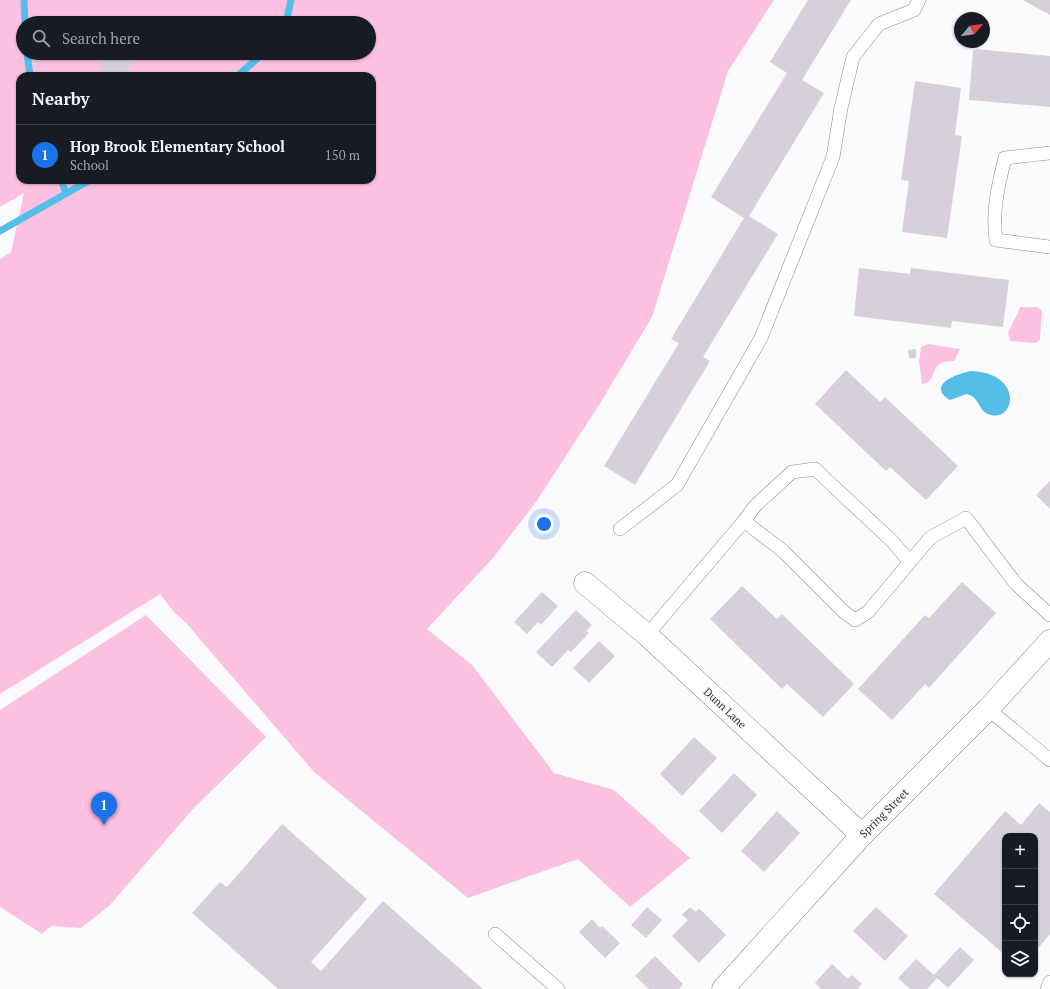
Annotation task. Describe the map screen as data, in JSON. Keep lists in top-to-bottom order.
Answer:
{
  "streets": {
    "main road": ["Dunn Lane", "Spring Street"]
  },
  "crossings": [
    ["Dunn Lane", "Spring Street"]
  ],
  "north": "top right",
  "page": {
    "search": "Search here",
    "heading": "Nearby",
    "list": [
      {
        "mark": "1",
        "name": "Hop Brook Elementary School",
        "note": "School",
        "value": "150 m"
      }
    ],
    "pins": "1",
    "map_buttons": ["+", "−"]
  }
}
